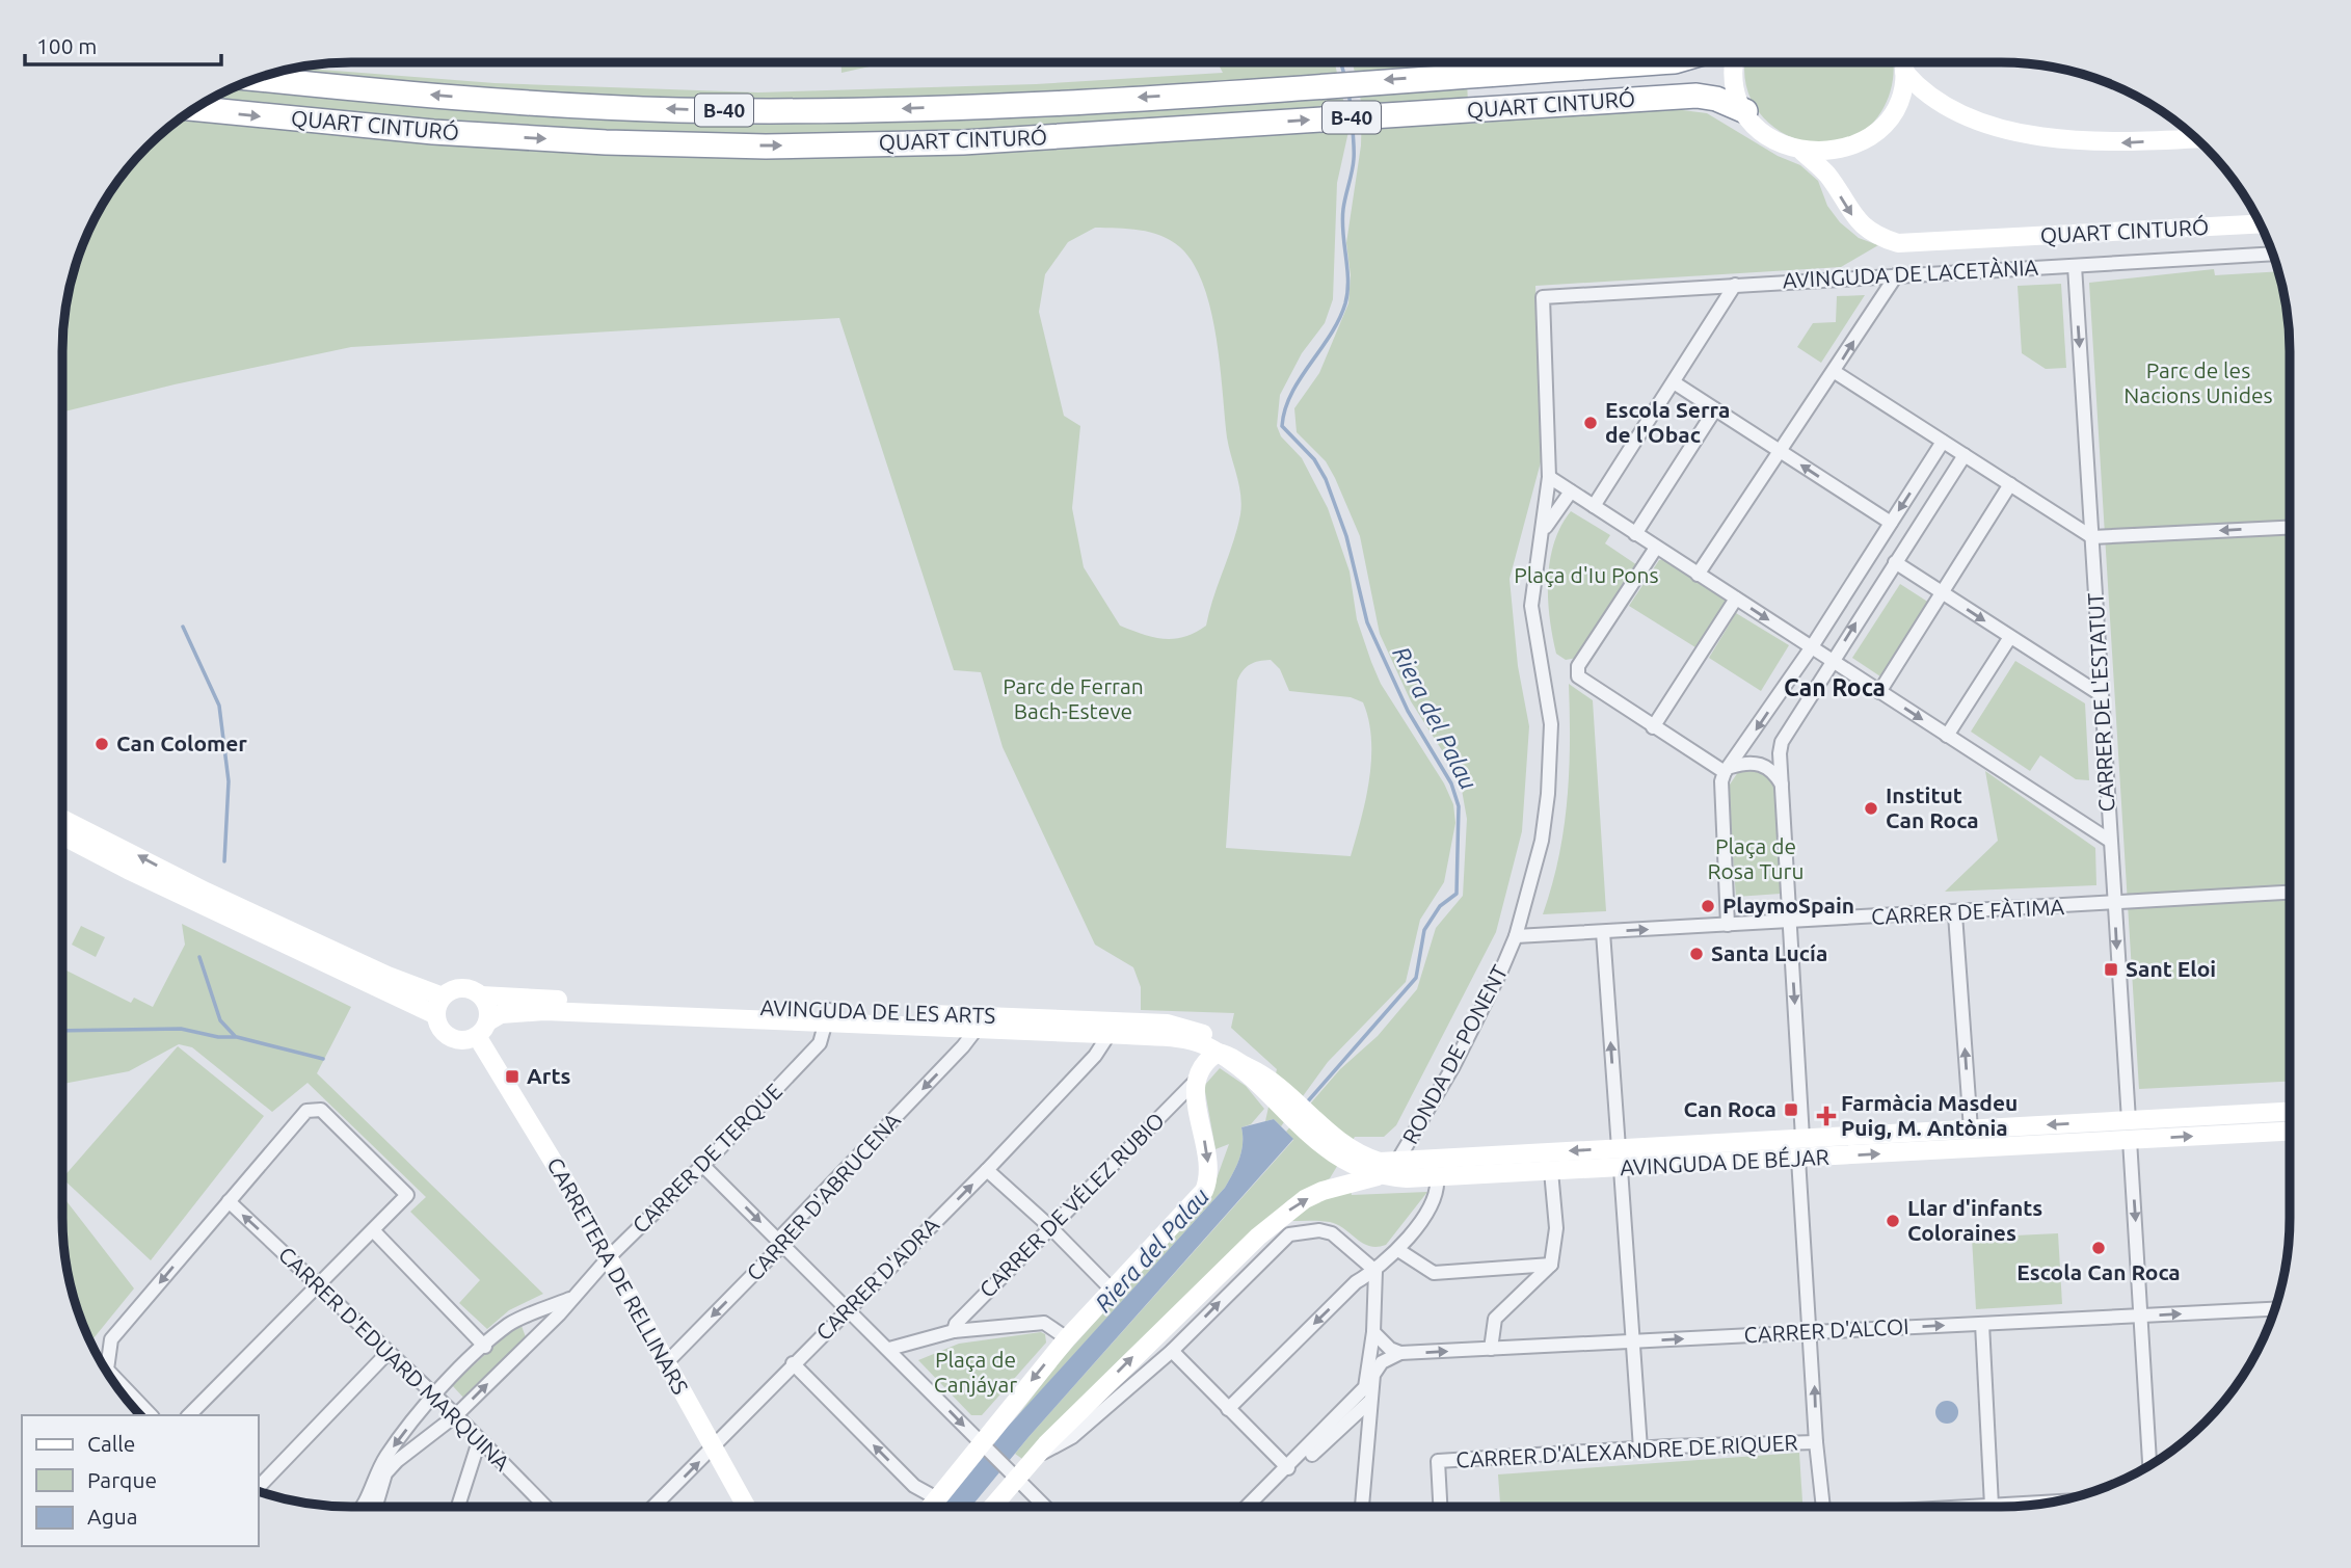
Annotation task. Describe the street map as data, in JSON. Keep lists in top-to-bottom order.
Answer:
{
  "streets": {
    "highway": ["QUART CINTURÓ", "B-40"],
    "main road": [
      "CARRER DE L'ESTATUT",
      "AVINGUDA DE LES ARTS",
      "RONDA DE PONENT",
      "AVINGUDA DE BÉJAR",
      "CARRETERA DE RELLINARS"
    ],
    "street": [
      "AVINGUDA DE LACETÀNIA",
      "CARRER DE FÀTIMA",
      "CARRER DE TERQUE",
      "CARRER D'ABRUCENA",
      "CARRER DE VÉLEZ RUBIO",
      "CARRER D'ADRA",
      "CARRER D'ALCOI",
      "CARRER D'EDUARD MARQUINA",
      "CARRER D'ALEXANDRE DE RIQUER"
    ]
  },
  "crossings": [
    ["AVINGUDA DE LACETÀNIA", "CARRER DE L'ESTATUT"],
    ["AVINGUDA DE LACETÀNIA", "RONDA DE PONENT"],
    ["CARRER DE L'ESTATUT", "CARRER DE FÀTIMA"],
    ["CARRER DE L'ESTATUT", "AVINGUDA DE BÉJAR"],
    ["CARRER DE FÀTIMA", "RONDA DE PONENT"],
    ["AVINGUDA DE LES ARTS", "CARRER DE TERQUE"],
    ["AVINGUDA DE LES ARTS", "CARRER D'ABRUCENA"],
    ["AVINGUDA DE LES ARTS", "CARRER DE VÉLEZ RUBIO"],
    ["AVINGUDA DE LES ARTS", "CARRETERA DE RELLINARS"],
    ["AVINGUDA DE LES ARTS", "CARRER D'ADRA"],
    ["RONDA DE PONENT", "AVINGUDA DE BÉJAR"],
    ["CARRER DE TERQUE", "CARRETERA DE RELLINARS"],
    ["CARRER DE TERQUE", "CARRER D'EDUARD MARQUINA"],
    ["CARRER D'ABRUCENA", "CARRETERA DE RELLINARS"],
    ["CARRETERA DE RELLINARS", "CARRER D'ADRA"]
  ],
  "one_way": [
    "CARRER DE L'ESTATUT",
    "CARRER D'ABRUCENA",
    "CARRER D'ADRA",
    "CARRER D'ALCOI"
  ],
  "districts": ["Can Roca"],
  "water": ["Riera del Palau"],
  "parks": [
    "Parc de les Nacions Unides",
    "Plaça d'Iu Pons",
    "Parc de Ferran Bach-Esteve",
    "Plaça de Rosa Turu",
    "Plaça de Canjáyar"
  ],
  "places": {
    "other": [
      "Escola Serra de l'Obac",
      "Can Colomer",
      "Institut Can Roca",
      "PlaymoSpain",
      "Santa Lucía",
      "Llar d'infants Coloraines",
      "Escola Can Roca"
    ],
    "transit": ["Sant Eloi", "Arts", "Can Roca"],
    "health": ["Farmàcia Masdeu Puig, M. Antònia"]
  },
  "legend": ["Calle", "Parque", "Agua"],
  "scale_bar": "100 m"
}
